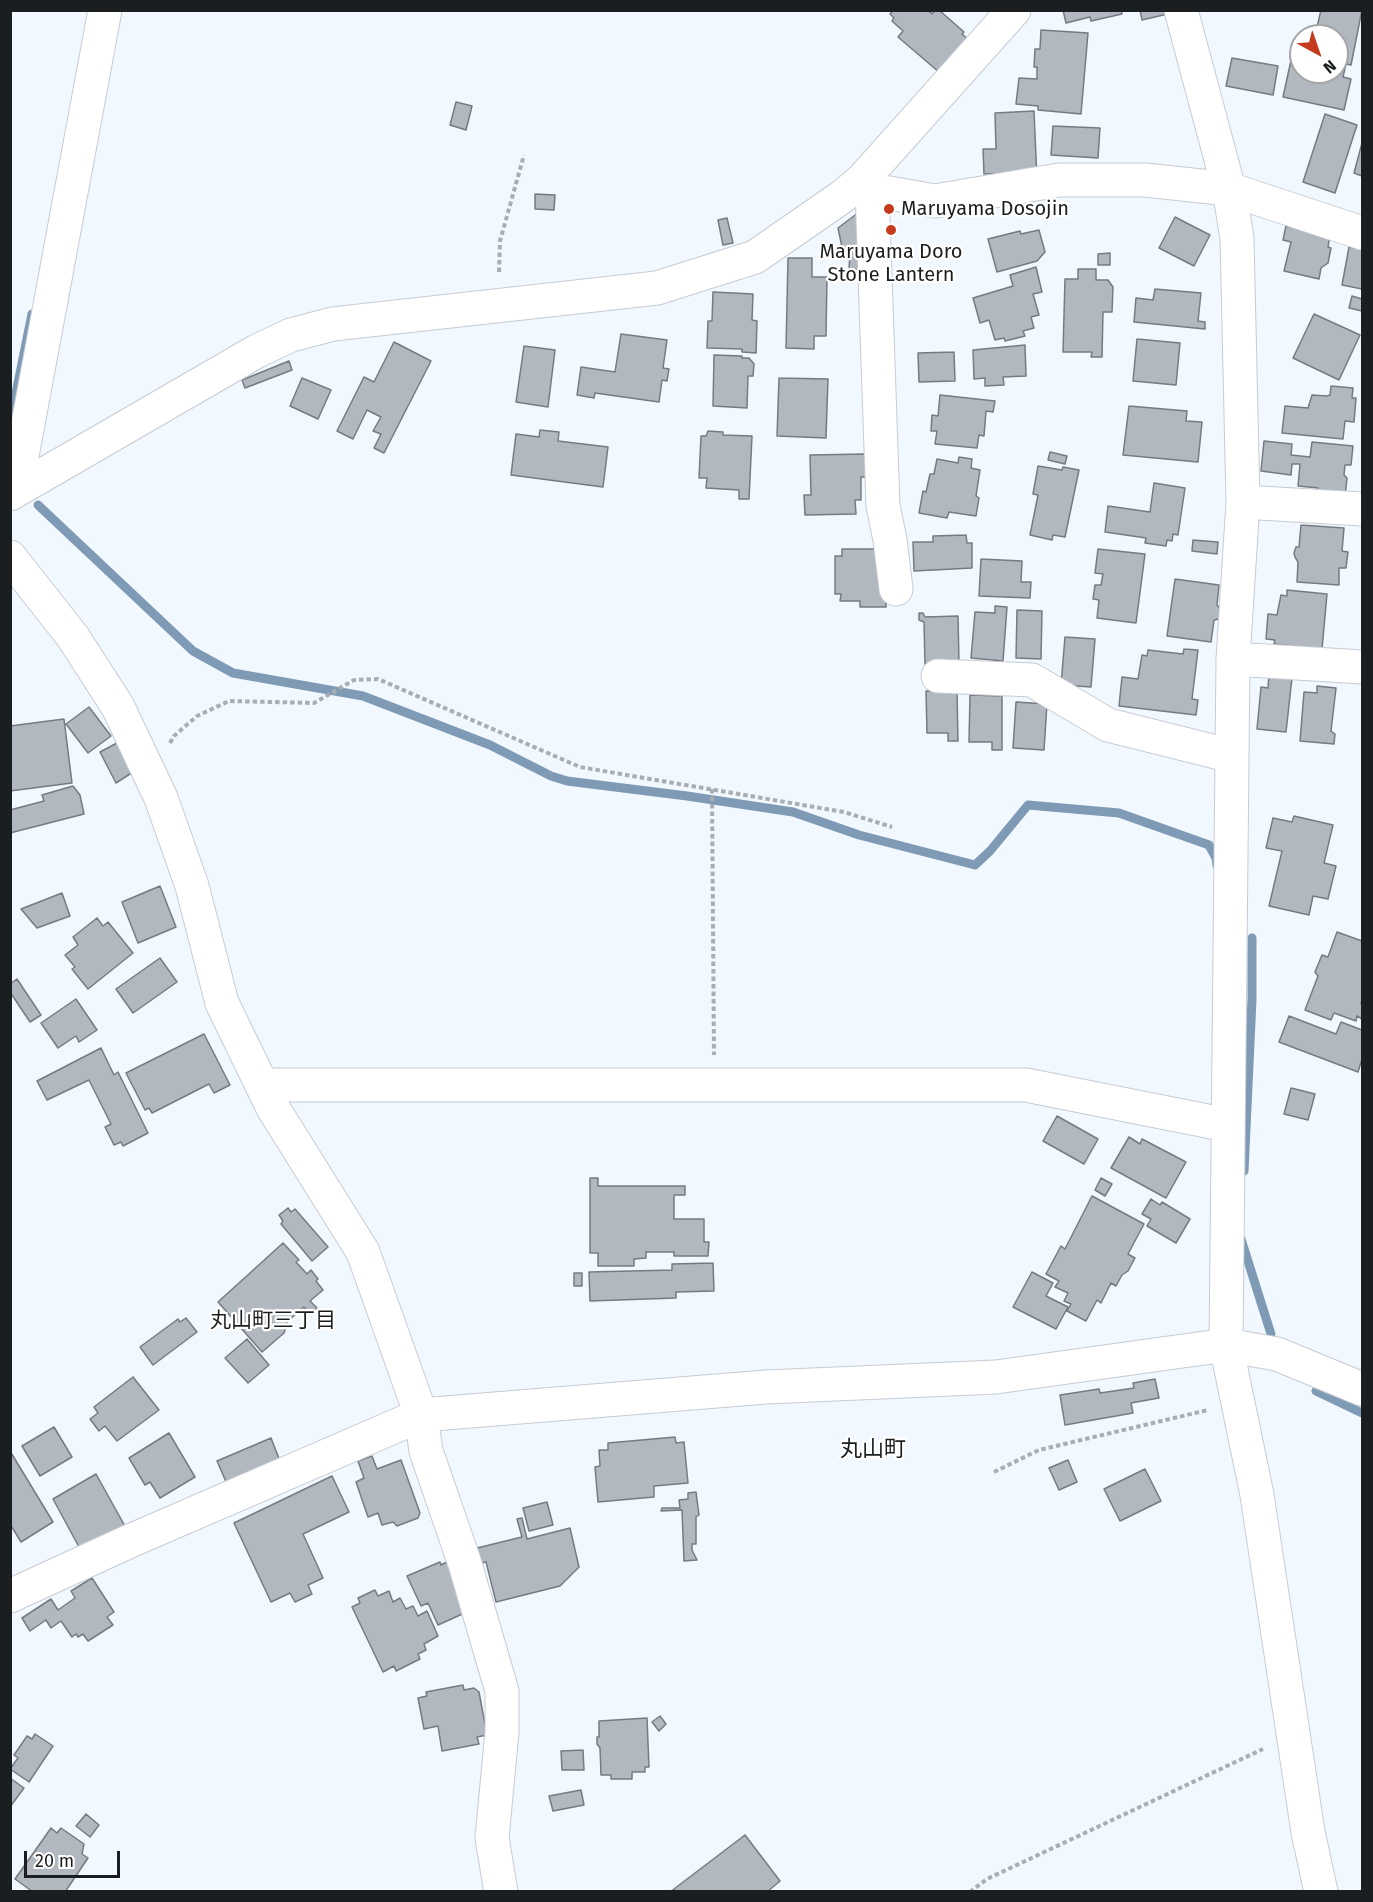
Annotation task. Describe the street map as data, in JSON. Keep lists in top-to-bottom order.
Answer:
{
  "districts": ["丸山町三丁目", "丸山町"],
  "places": ["Maruyama Dosojin", "Maruyama Doro Stone Lantern"],
  "scale_bar": "20 m",
  "north": "bottom right"
}
